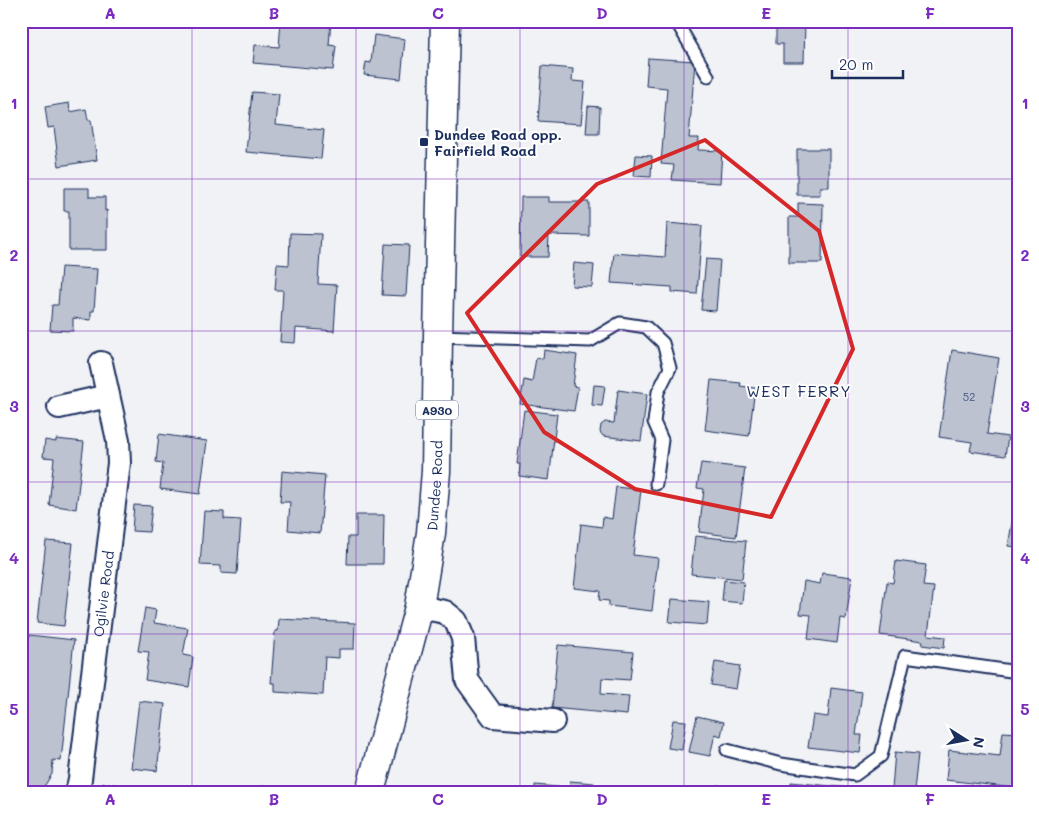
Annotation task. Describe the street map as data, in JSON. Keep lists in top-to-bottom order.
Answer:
{
  "streets": {
    "main road": ["A930", "Dundee Road"],
    "street": ["Ogilvie Road"]
  },
  "districts": ["WEST FERRY"],
  "places": {
    "transit": ["Dundee Road opp. Fairfield Road"]
  },
  "house_numbers": ["52"],
  "scale_bar": "20 m",
  "north": "right",
  "grid": {
    "columns": [
      "A",
      "B",
      "C",
      "D",
      "E",
      "F"
    ],
    "rows": [
      "1",
      "2",
      "3",
      "4",
      "5"
    ]
  }
}
